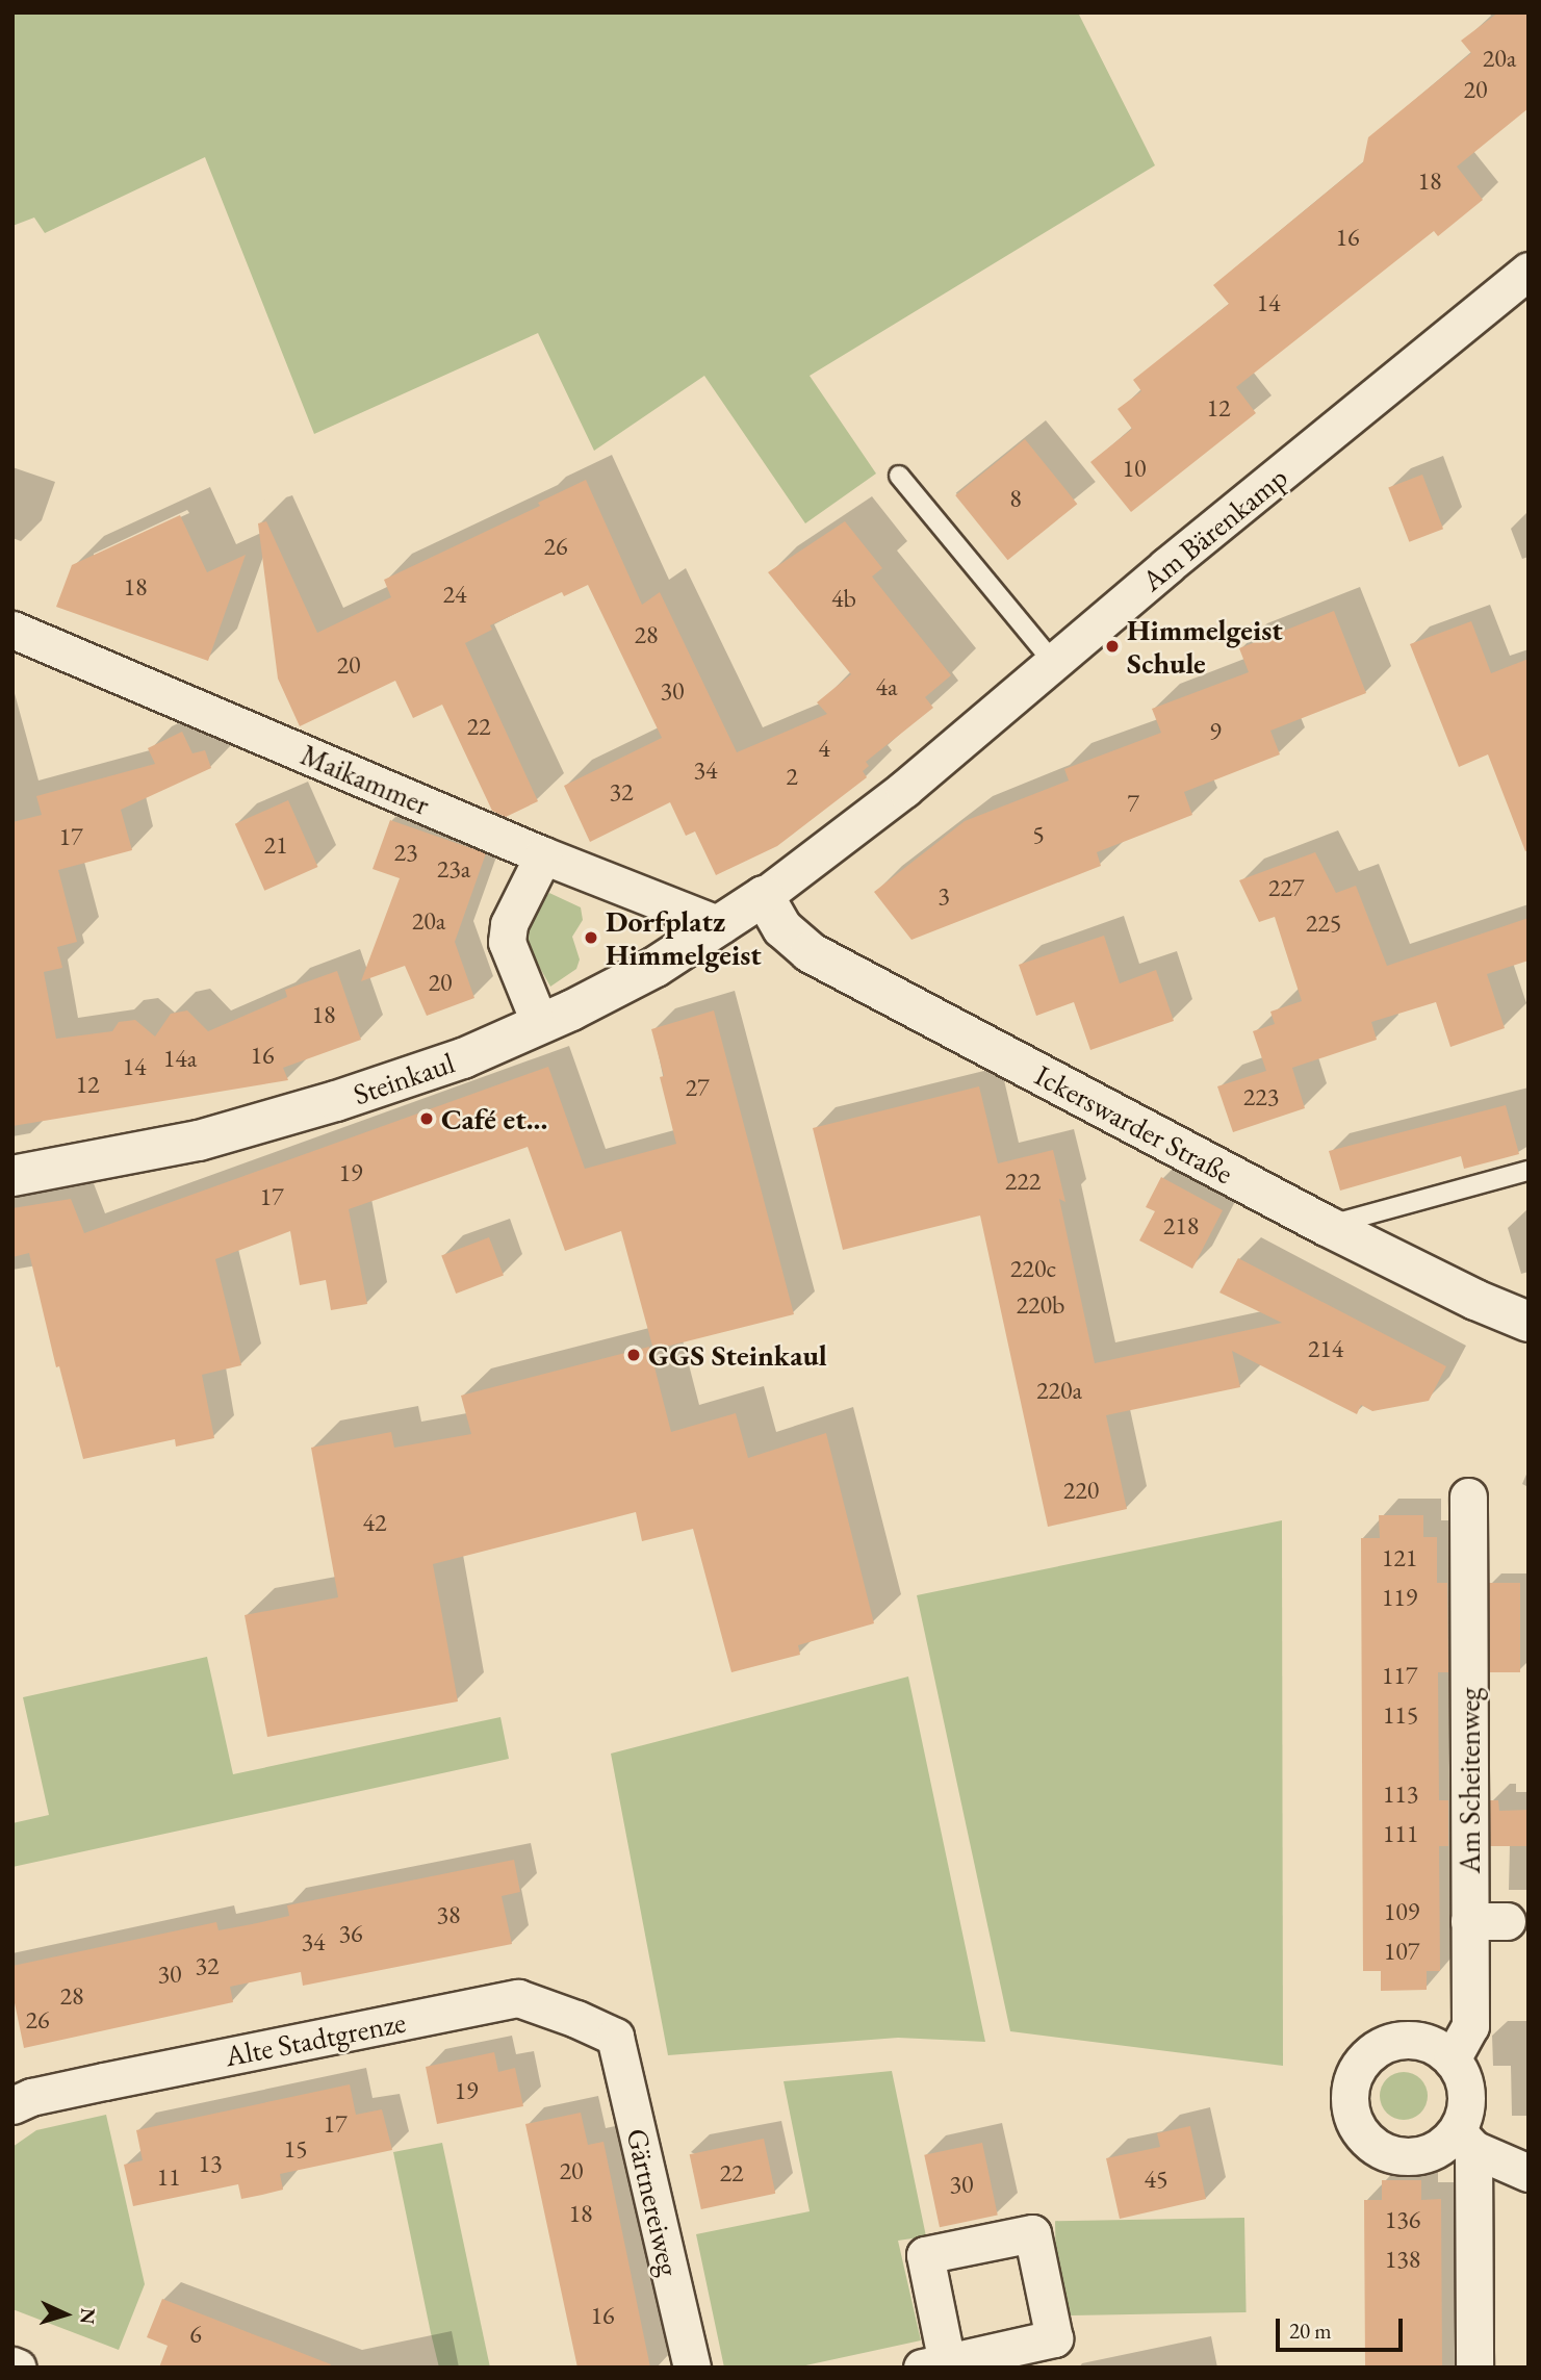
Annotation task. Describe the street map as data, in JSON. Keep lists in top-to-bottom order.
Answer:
{
  "streets": {
    "street": [
      "Am Bärenkamp",
      "Maikammer",
      "Steinkaul",
      "Ickerswarder Straße",
      "Am Scheitenweg",
      "Alte Stadtgrenze",
      "Gärtnereiweg"
    ]
  },
  "crossings": [
    ["Am Bärenkamp", "Steinkaul"],
    ["Am Bärenkamp", "Ickerswarder Straße"],
    ["Maikammer", "Steinkaul"],
    ["Steinkaul", "Ickerswarder Straße"],
    ["Alte Stadtgrenze", "Gärtnereiweg"]
  ],
  "places": [
    "Himmelgeist Schule",
    "Dorfplatz Himmelgeist",
    "Café et...",
    "GGS Steinkaul"
  ],
  "house_numbers": [
    "20a",
    "20",
    "18",
    "16",
    "14",
    "12",
    "10",
    "8",
    "26",
    "18",
    "24",
    "4b",
    "28",
    "20",
    "4a",
    "30",
    "22",
    "9",
    "4",
    "34",
    "2",
    "32",
    "7",
    "5",
    "17",
    "21",
    "23",
    "23a",
    "227",
    "3",
    "20a",
    "225",
    "20",
    "18",
    "16",
    "14a",
    "14",
    "12",
    "27",
    "223",
    "19",
    "222",
    "17",
    "218",
    "220c",
    "220b",
    "214",
    "220a",
    "220",
    "42",
    "121",
    "119",
    "117",
    "115",
    "113",
    "111",
    "109",
    "38",
    "36",
    "34",
    "107",
    "32",
    "30",
    "28",
    "26",
    "19",
    "17",
    "15",
    "13",
    "20",
    "22",
    "11",
    "45",
    "30",
    "18",
    "136",
    "138",
    "16",
    "6"
  ],
  "scale_bar": "20 m",
  "north": "right"
}
